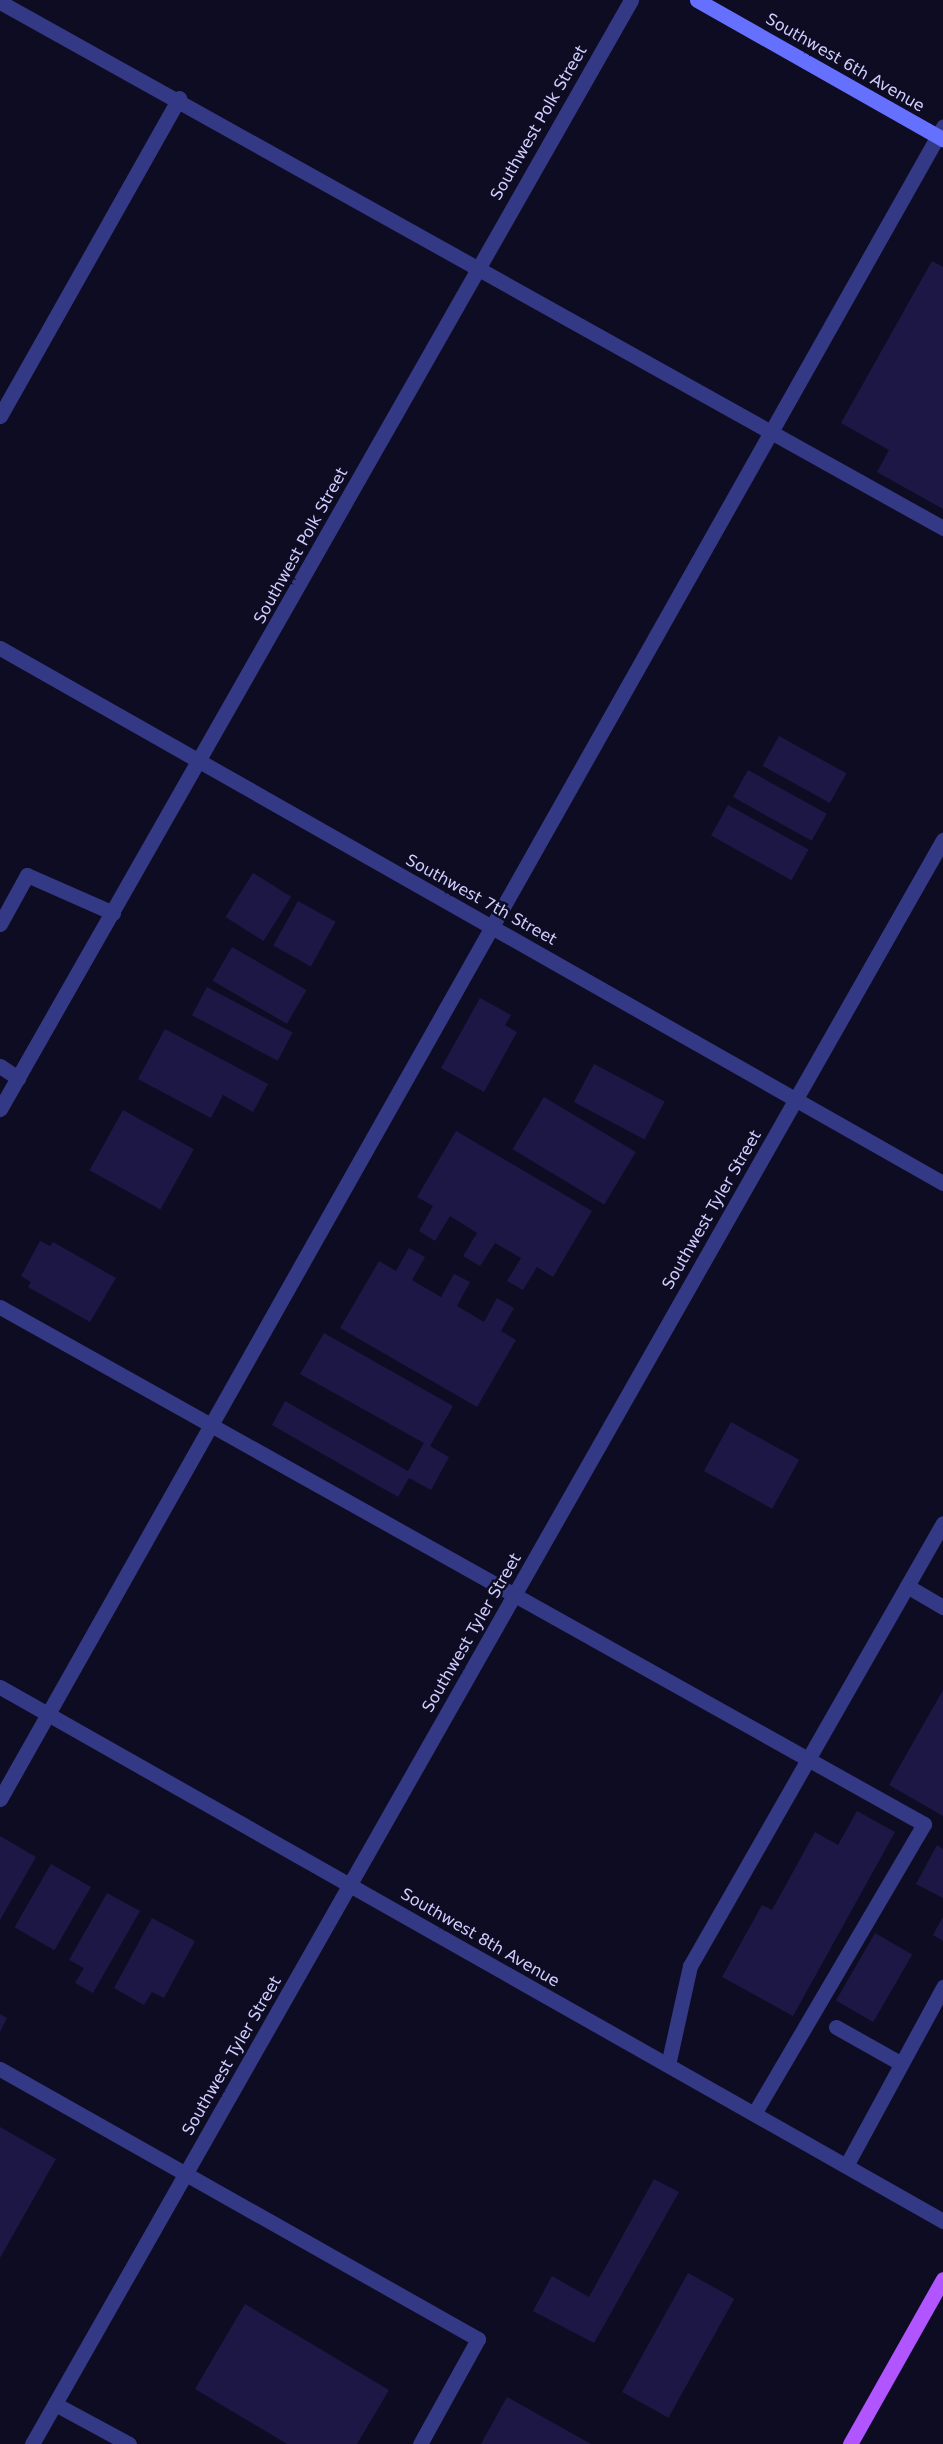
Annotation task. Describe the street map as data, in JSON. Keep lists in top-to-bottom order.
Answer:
{
  "streets": {
    "main road": ["Southwest 6th Avenue"],
    "street": [
      "Southwest Polk Street",
      "Southwest 7th Street",
      "Southwest Tyler Street",
      "Southwest 8th Avenue"
    ]
  },
  "crossings": [
    ["Southwest Polk Street", "Southwest 7th Street"],
    ["Southwest 7th Street", "Southwest Tyler Street"],
    ["Southwest Tyler Street", "Southwest 8th Avenue"]
  ]
}
